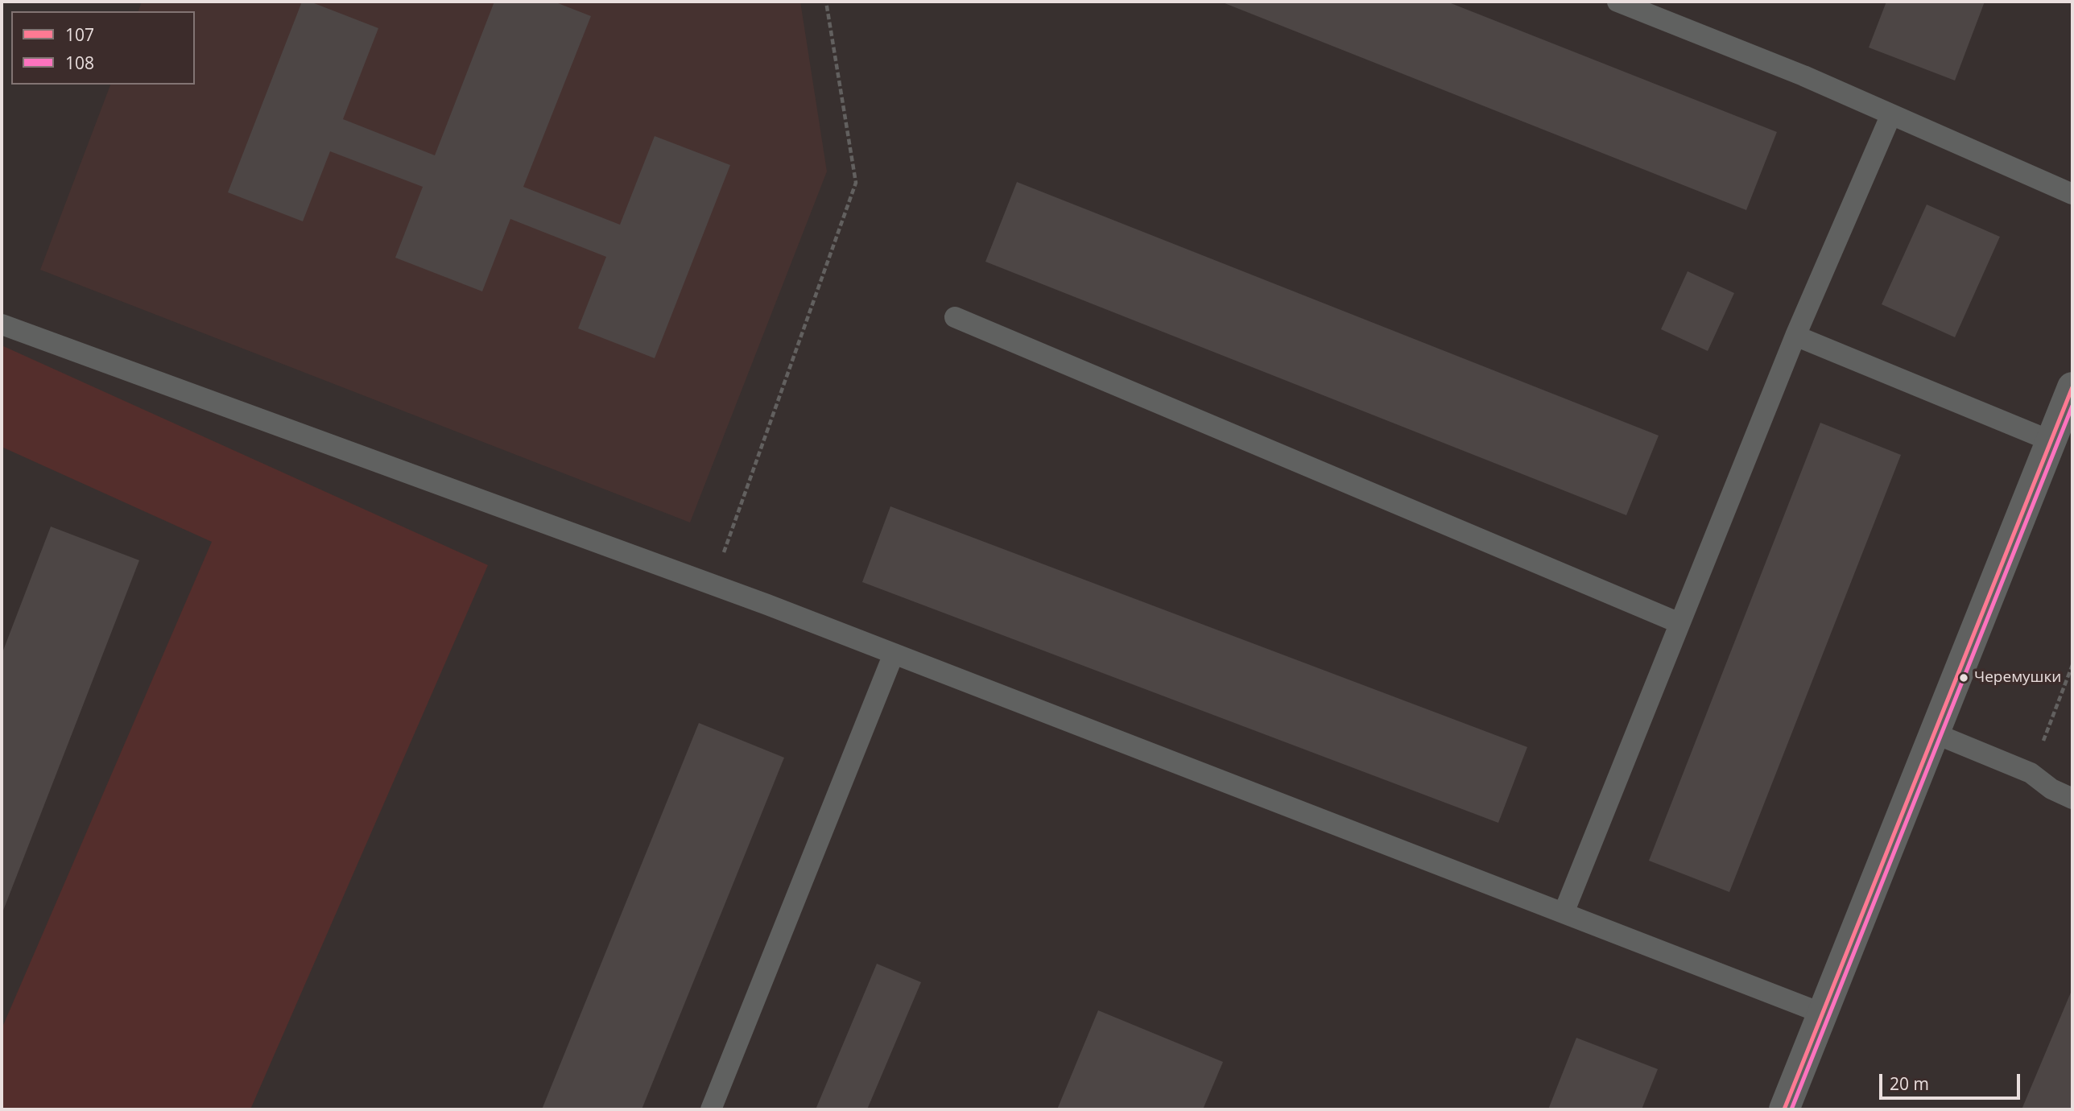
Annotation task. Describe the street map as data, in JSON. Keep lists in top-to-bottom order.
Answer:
{
  "places": ["Черемушки"],
  "lines": ["transit line 107", "transit line 108"],
  "legend": ["107", "108"],
  "scale_bar": "20 m"
}
